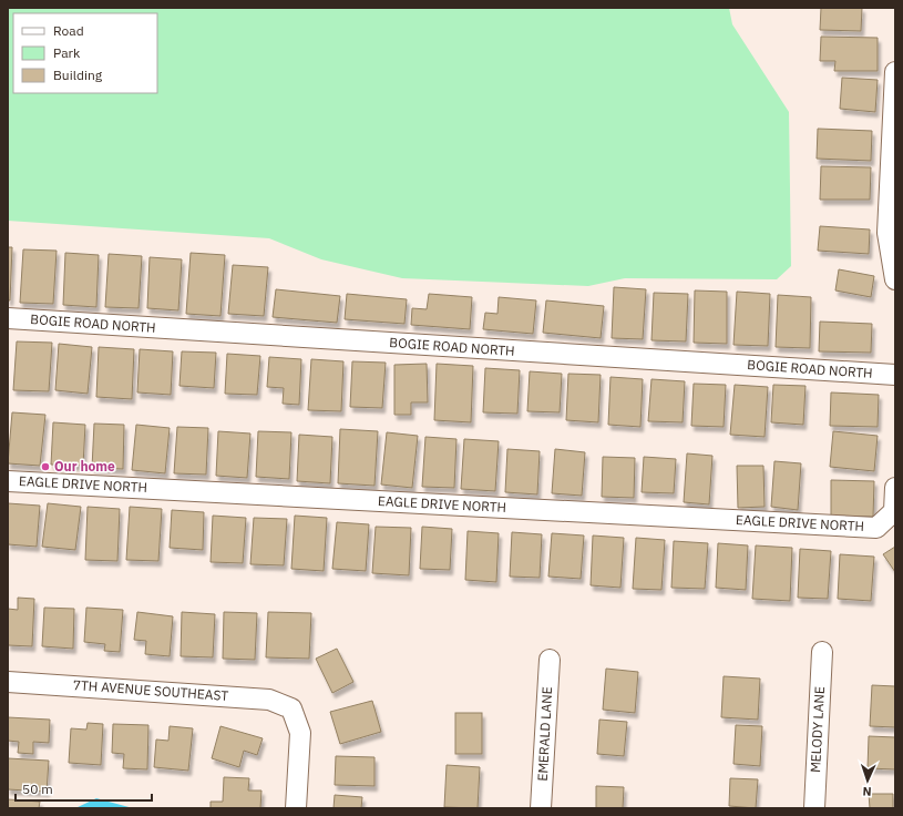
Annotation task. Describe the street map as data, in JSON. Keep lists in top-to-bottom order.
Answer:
{
  "streets": {
    "street": [
      "BOGIE ROAD NORTH",
      "EAGLE DRIVE NORTH",
      "7TH AVENUE SOUTHEAST",
      "MELODY LANE",
      "EMERALD LANE"
    ]
  },
  "places": ["Our home"],
  "legend": ["Road", "Park", "Building"],
  "scale_bar": "50 m",
  "north": "bottom"
}
